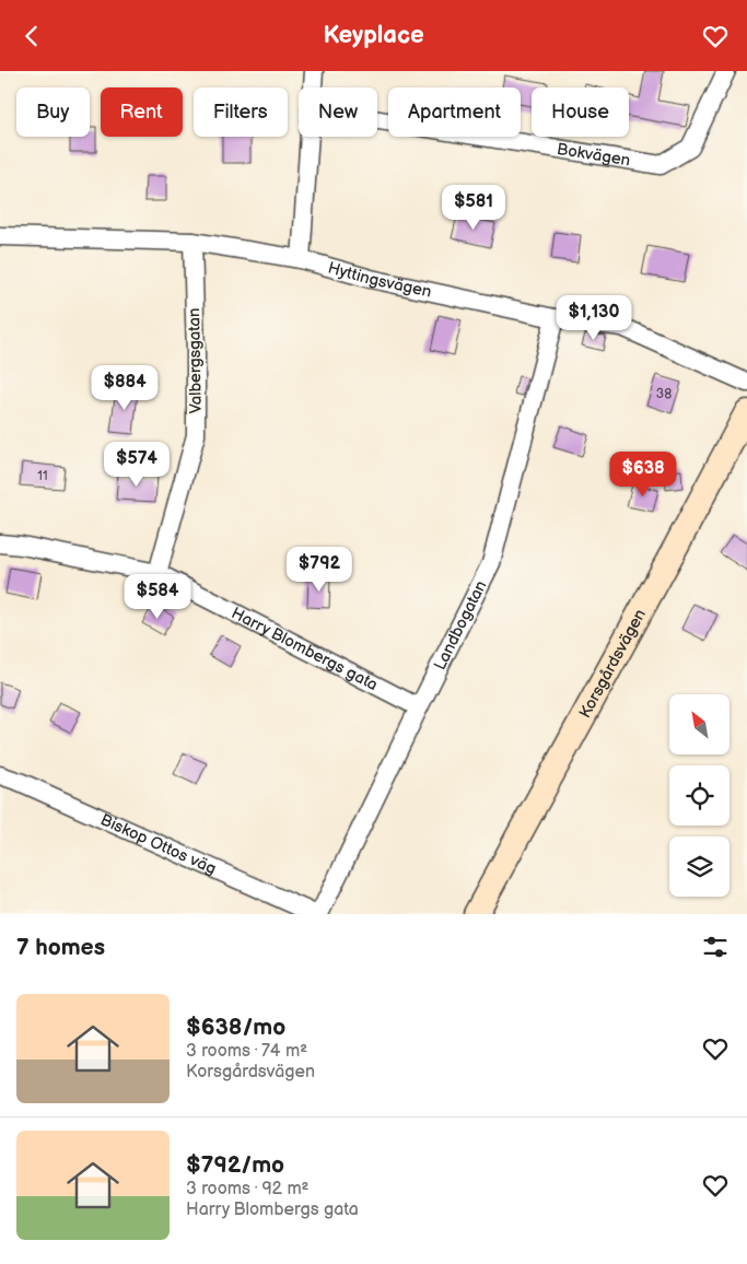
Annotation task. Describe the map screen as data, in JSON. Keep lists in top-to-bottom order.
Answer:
{
  "streets": {
    "street": [
      "Bokvägen",
      "Hyttingsvägen",
      "Valbergsgatan",
      "Landbogatan",
      "Harry Blombergs gata",
      "Korsgårdsvägen",
      "Biskop Ottos väg"
    ]
  },
  "crossings": [
    ["Hyttingsvägen", "Valbergsgatan"],
    ["Hyttingsvägen", "Landbogatan"],
    ["Valbergsgatan", "Harry Blombergs gata"],
    ["Landbogatan", "Harry Blombergs gata"]
  ],
  "house_numbers": ["38", "11"],
  "north": "top left",
  "page": {
    "header": "Keyplace",
    "chip": [
      "Buy",
      "Rent",
      "Filters",
      "New",
      "Apartment",
      "House"
    ],
    "price": [
      "$581",
      "$1,130",
      "$884",
      "$574",
      "$638",
      "$792",
      "$584"
    ],
    "heading": "7 homes",
    "list": [
      {
        "name": "$638/mo",
        "note": "3 rooms · 74 m² · Korsgårdsvägen"
      },
      {
        "name": "$792/mo",
        "note": "3 rooms · 92 m² · Harry Blombergs gata"
      }
    ]
  }
}
